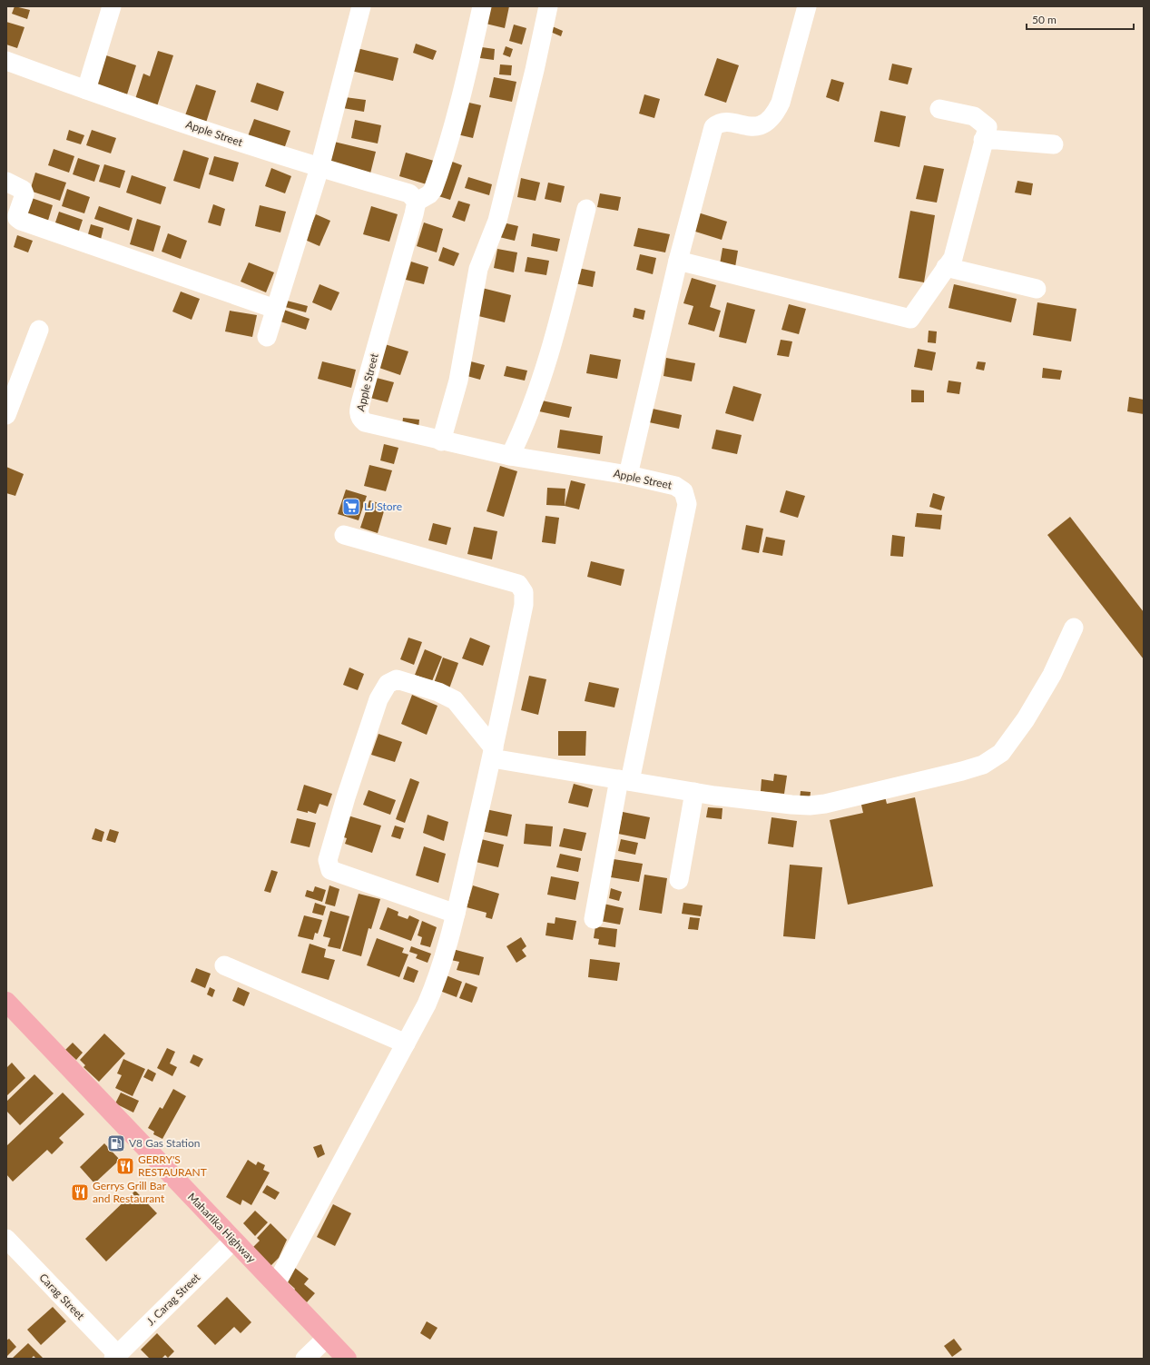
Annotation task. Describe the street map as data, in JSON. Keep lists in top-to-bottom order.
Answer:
{
  "streets": {
    "highway": ["Maharlika Highway"],
    "street": ["Apple Street", "Carag Street", "J. Carag Street"]
  },
  "crossings": [
    ["Maharlika Highway", "J. Carag Street"],
    ["Carag Street", "J. Carag Street"]
  ],
  "places": {
    "supermarket": ["LJ Store"],
    "fuel station": ["V8 Gas Station"],
    "restaurant": ["GERRY'S RESTAURANT", "Gerrys Grill Bar and Restaurant"]
  },
  "scale_bar": "50 m"
}
